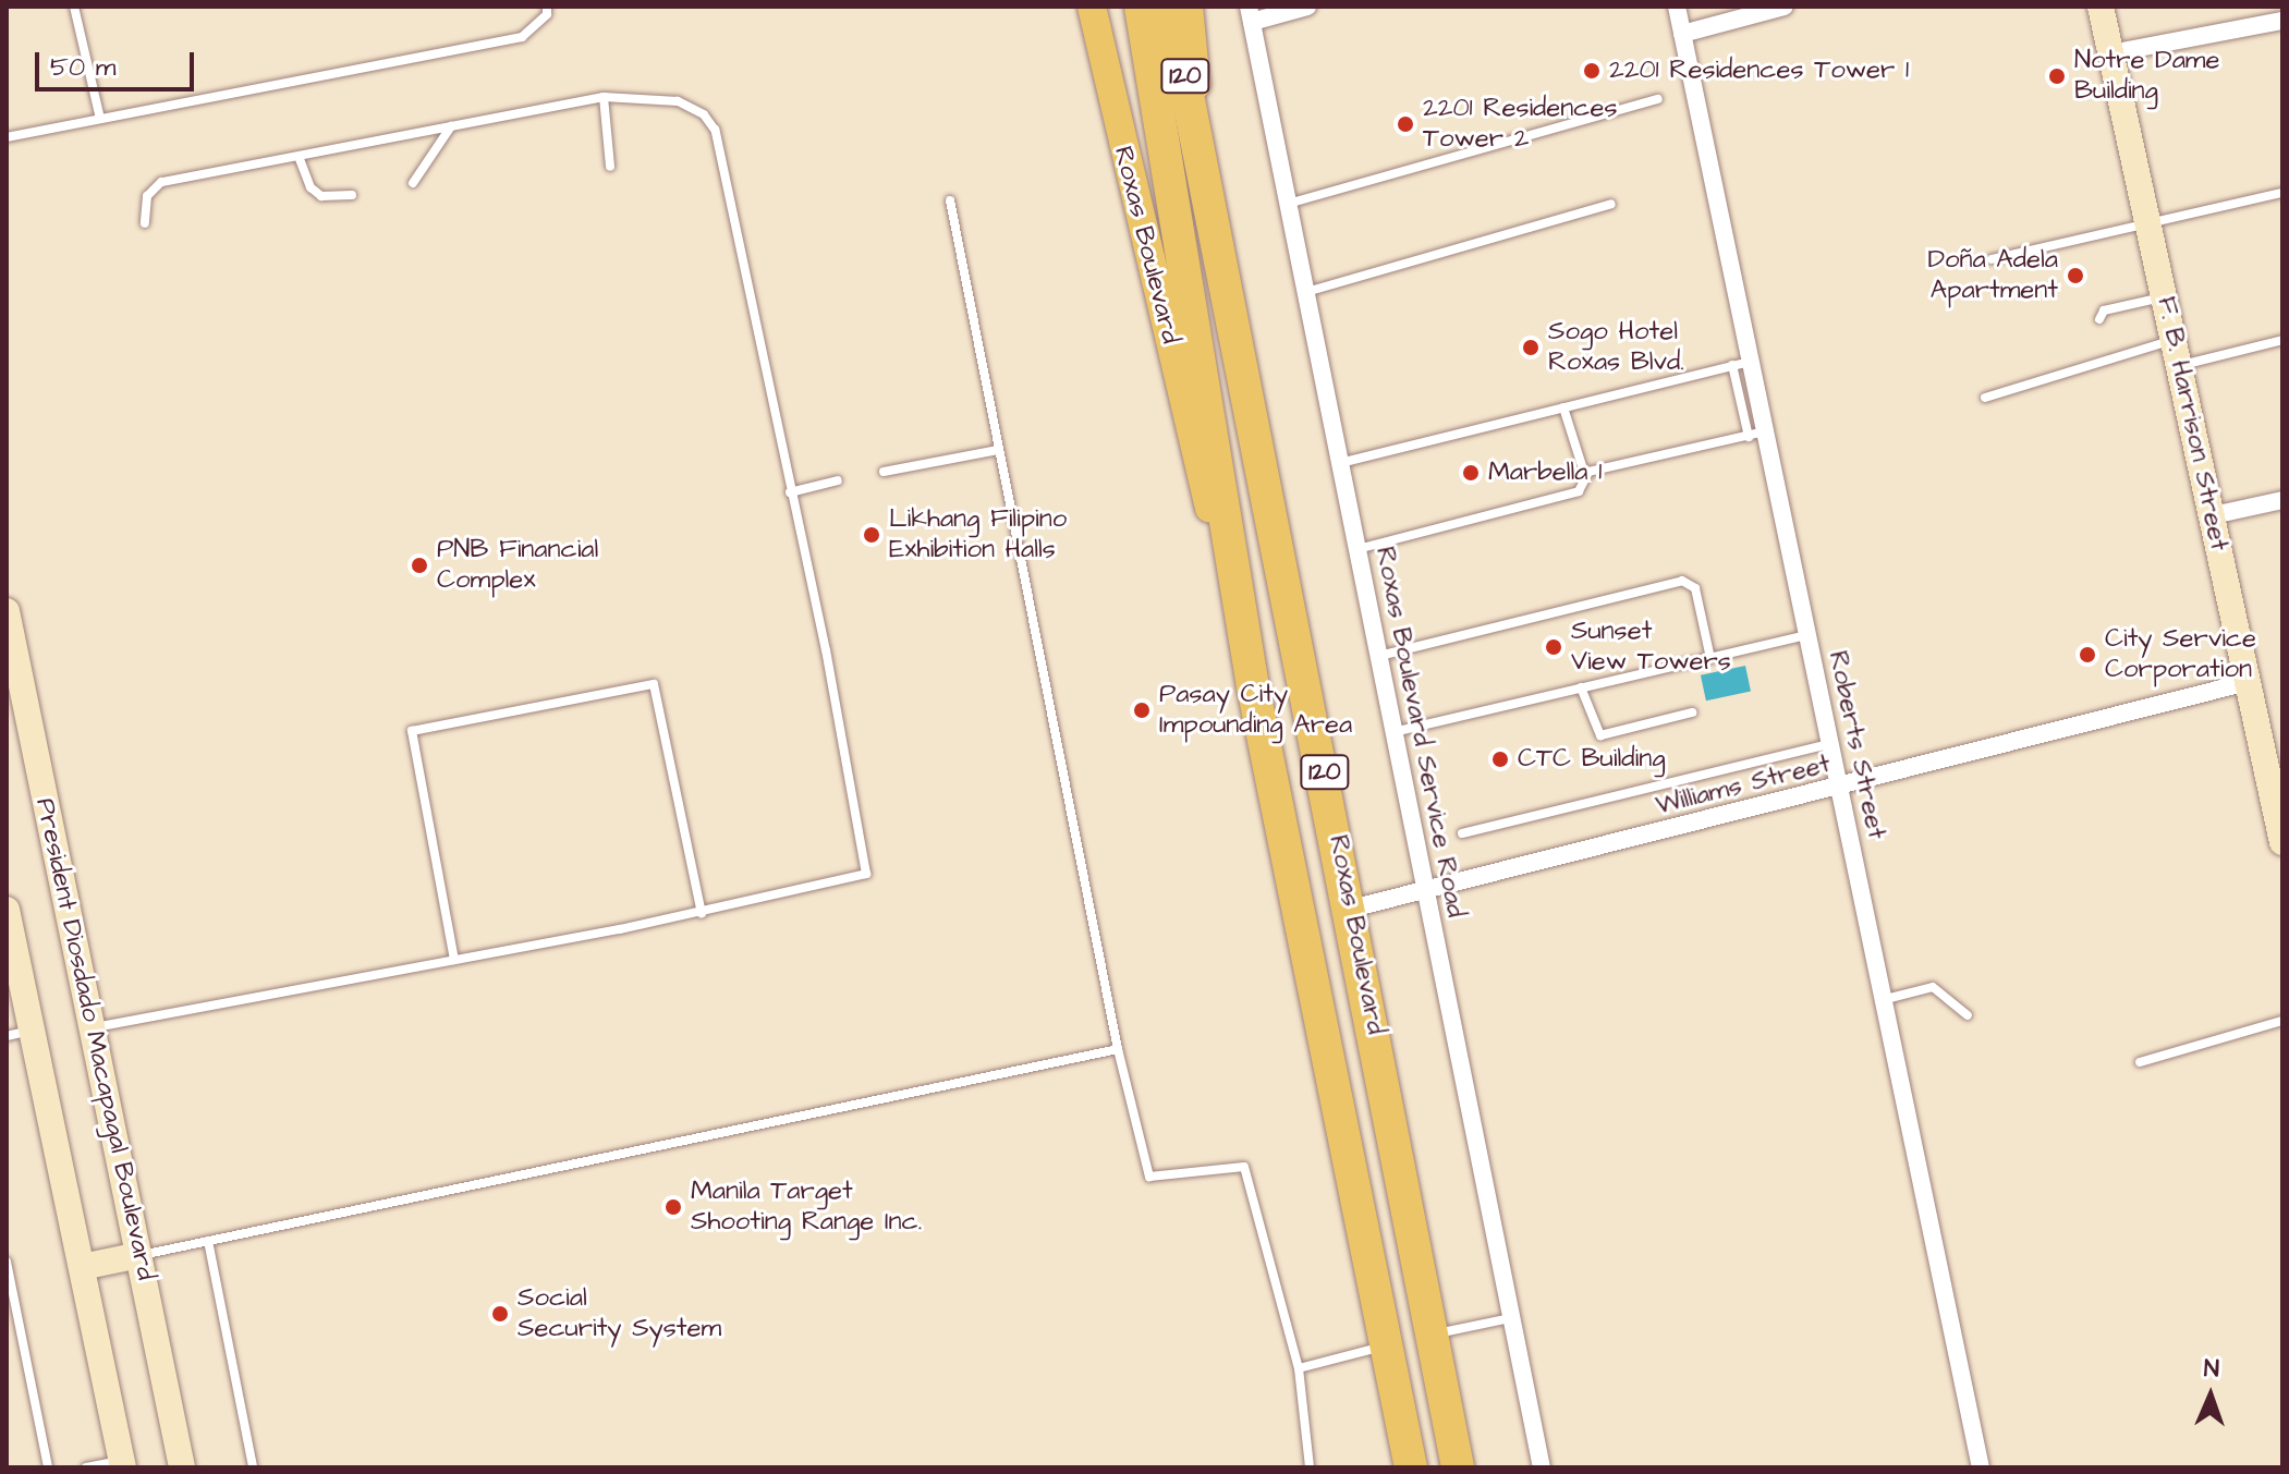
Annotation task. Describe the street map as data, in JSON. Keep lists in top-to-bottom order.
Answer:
{
  "streets": {
    "highway": ["120", "Roxas Boulevard"],
    "main road": ["F. B. Harrison Street", "President Diosdado Macapagal Boulevard"],
    "street": ["Roxas Boulevard Service Road", "Roberts Street", "Williams Street"]
  },
  "crossings": [
    ["Roxas Boulevard", "Williams Street"],
    ["F. B. Harrison Street", "Williams Street"],
    ["Roxas Boulevard Service Road", "Williams Street"],
    ["Roberts Street", "Williams Street"]
  ],
  "places": [
    "2201 Residences Tower 1",
    "Notre Dame Building",
    "2201 Residences Tower 2",
    "Doña Adela Apartment",
    "Sogo Hotel Roxas Blvd.",
    "Marbella 1",
    "Likhang Filipino Exhibition Halls",
    "PNB Financial Complex",
    "Sunset View Towers",
    "City Service Corporation",
    "Pasay City Impounding Area",
    "CTC Building",
    "Manila Target Shooting Range Inc.",
    "Social Security System"
  ],
  "scale_bar": "50 m",
  "north": "top"
}
